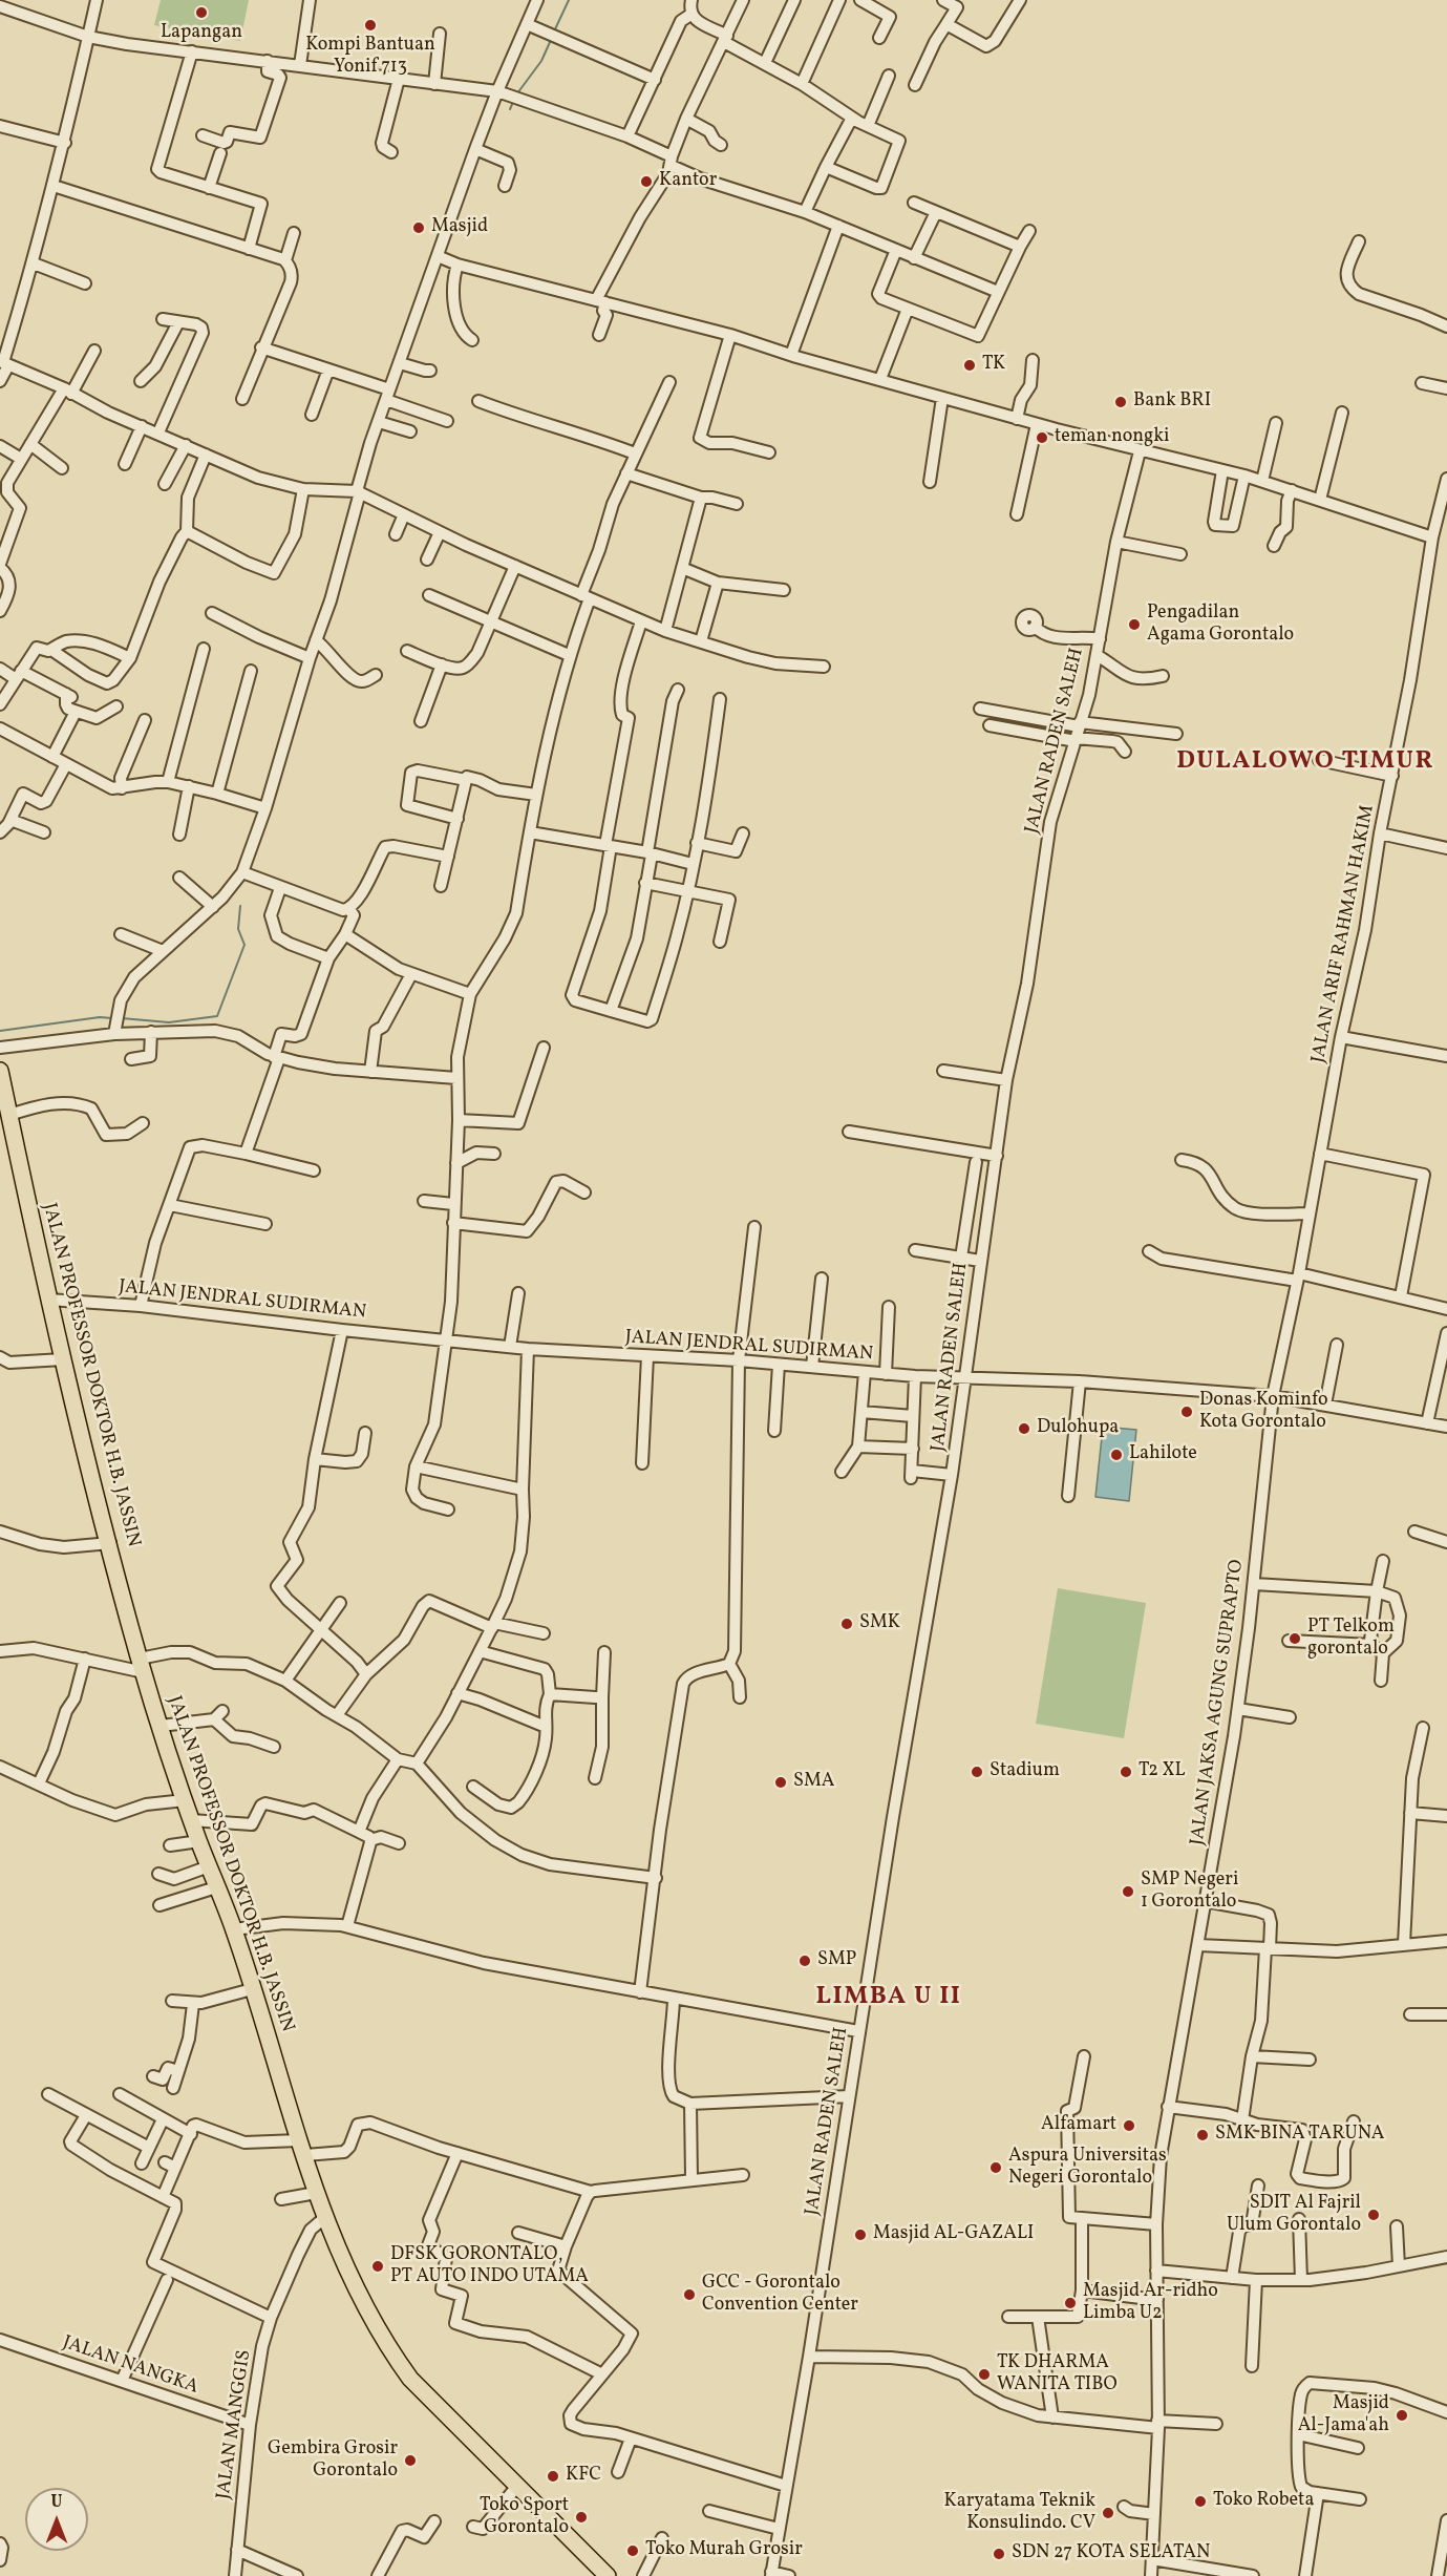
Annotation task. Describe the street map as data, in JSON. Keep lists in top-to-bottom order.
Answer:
{
  "streets": {
    "highway": ["JALAN PROFESSOR DOKTOR H.B. JASSIN"],
    "street": [
      "JALAN RADEN SALEH",
      "JALAN ARIF RAHMAN HAKIM",
      "JALAN JENDRAL SUDIRMAN",
      "JALAN JAKSA AGUNG SUPRAPTO",
      "JALAN NANGKA",
      "JALAN MANGGIS"
    ]
  },
  "crossings": [
    ["JALAN RADEN SALEH", "JALAN JENDRAL SUDIRMAN"],
    ["JALAN ARIF RAHMAN HAKIM", "JALAN JENDRAL SUDIRMAN"],
    ["JALAN ARIF RAHMAN HAKIM", "JALAN JAKSA AGUNG SUPRAPTO"],
    ["JALAN JENDRAL SUDIRMAN", "JALAN PROFESSOR DOKTOR H.B. JASSIN"],
    ["JALAN JENDRAL SUDIRMAN", "JALAN JAKSA AGUNG SUPRAPTO"],
    ["JALAN PROFESSOR DOKTOR H.B. JASSIN", "JALAN MANGGIS"],
    ["JALAN NANGKA", "JALAN MANGGIS"]
  ],
  "districts": ["DULALOWO TIMUR", "LIMBA U II"],
  "places": [
    "Lapangan",
    "Kompi Bantuan Yonif 713",
    "Kantor",
    "Masjid",
    "TK",
    "Bank BRI",
    "teman nongki",
    "Pengadilan Agama Gorontalo",
    "Donas Kominfo Kota Gorontalo",
    "Dulohupa",
    "Lahilote",
    "SMK",
    "PT Telkom gorontalo",
    "Stadium",
    "T2 XL",
    "SMA",
    "SMP Negeri 1 Gorontalo",
    "SMP",
    "Alfamart",
    "SMK BINA TARUNA",
    "Aspura Universitas Negeri Gorontalo",
    "SDIT Al Fajril Ulum Gorontalo",
    "Masjid AL-GAZALI",
    "DFSK GORONTALO, PT AUTO INDO UTAMA",
    "GCC - Gorontalo Convention Center",
    "Masjid Ar-ridho Limba U2",
    "TK DHARMA WANITA TIBO",
    "Masjid Al-Jama'ah",
    "Gembira Grosir Gorontalo",
    "KFC",
    "Toko Robeta",
    "Karyatama Teknik Konsulindo. CV",
    "Toko Sport Gorontalo",
    "Toko Murah Grosir",
    "SDN 27 KOTA SELATAN"
  ],
  "north": "top"
}
